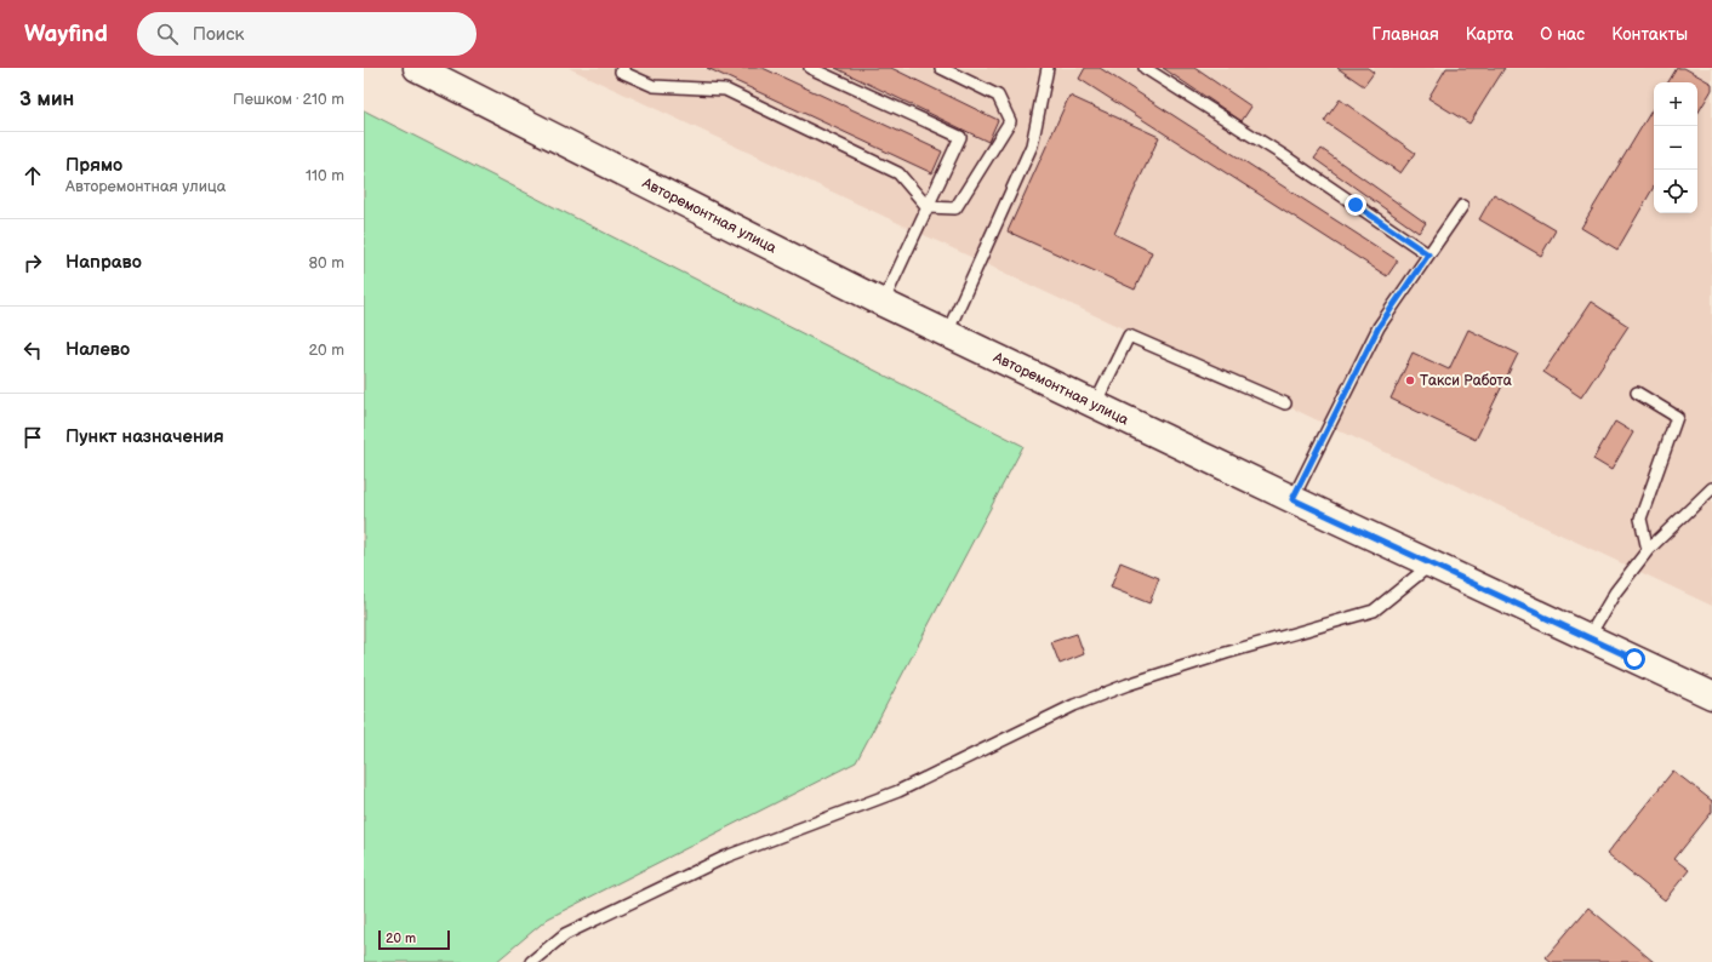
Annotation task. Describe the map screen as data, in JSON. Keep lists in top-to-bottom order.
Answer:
{
  "streets": {
    "main road": ["Авторемонтная улица"]
  },
  "places": ["Такси Работа"],
  "scale_bar": "20 m",
  "page": {
    "header": "Wayfind",
    "search": "Поиск",
    "nav": [
      "Главная",
      "Карта",
      "О нас",
      "Контакты"
    ],
    "heading": ["3 мин", "Пешком · 210 m"],
    "map_buttons": ["+", "−"],
    "list": [
      ["Прямо", "Авторемонтная улица", "110 m"],
      ["Направо", "80 m"],
      ["Налево", "20 m"],
      "Пункт назначения"
    ],
    "scale": "20 m"
  }
}
